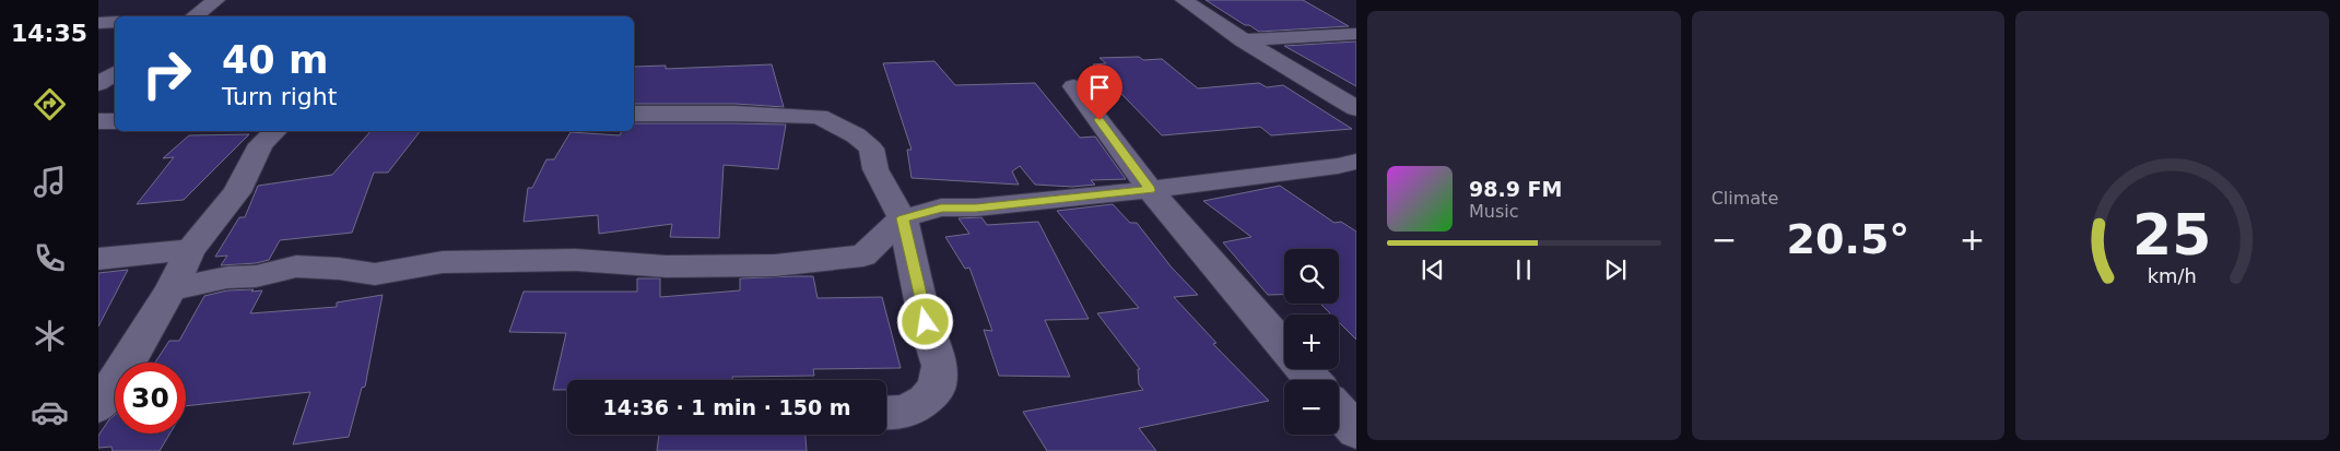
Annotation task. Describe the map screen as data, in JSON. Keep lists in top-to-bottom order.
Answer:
{
  "page": {
    "tabs": "14:35",
    "tile": "Climate",
    "turn": ["40 m", "Turn right"],
    "song": ["98.9 FM", "Music"],
    "heat": ["−", "20.5°", "+"],
    "map_buttons": ["+", "−"],
    "limit": "30",
    "trip": "14:36 · 1 min · 150 m",
    "gauge": ["25", "km/h"]
  }
}
